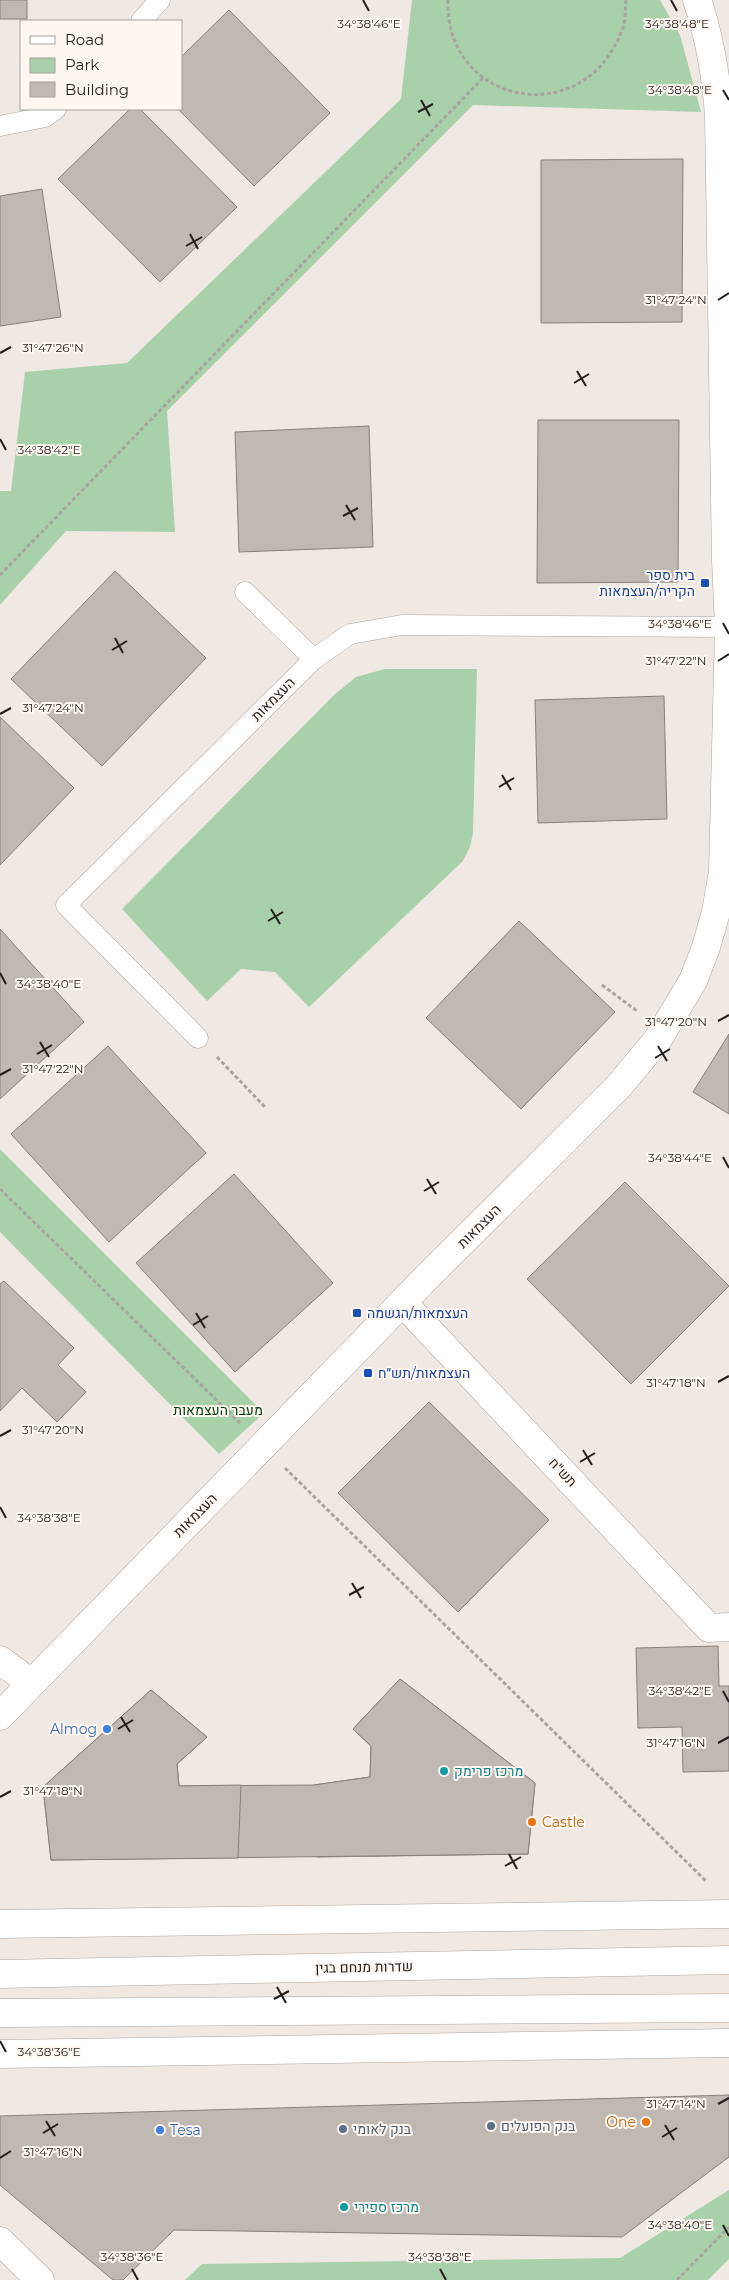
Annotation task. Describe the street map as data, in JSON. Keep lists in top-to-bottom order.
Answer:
{
  "streets": {
    "main road": ["העצמאות", "תש\"ח", "שדרות מנחם בגין"]
  },
  "crossings": [
    ["העצמאות", "תש\"ח"]
  ],
  "parks": ["מעבר העצמאות"],
  "places": {
    "transit": ["בית ספר הקריה/העצמאות", "העצמאות/הגשמה", "העצמאות/תש״ח"],
    "other": [
      "Almog",
      "מרכז פרימק",
      "Castle",
      "One",
      "בנק הפועלים",
      "בנק לאומי",
      "Tesa",
      "מרכז ספירי"
    ]
  },
  "legend": ["Road", "Park", "Building"],
  "coordinates": [
    "34°38'46\"E",
    "34°38'48\"E",
    "31°47'24\"N",
    "31°47'26\"N",
    "34°38'42\"E",
    "31°47'22\"N",
    "34°38'40\"E",
    "31°47'20\"N",
    "34°38'44\"E",
    "31°47'18\"N",
    "34°38'38\"E",
    "31°47'16\"N",
    "34°38'36\"E",
    "31°47'14\"N"
  ]
}
